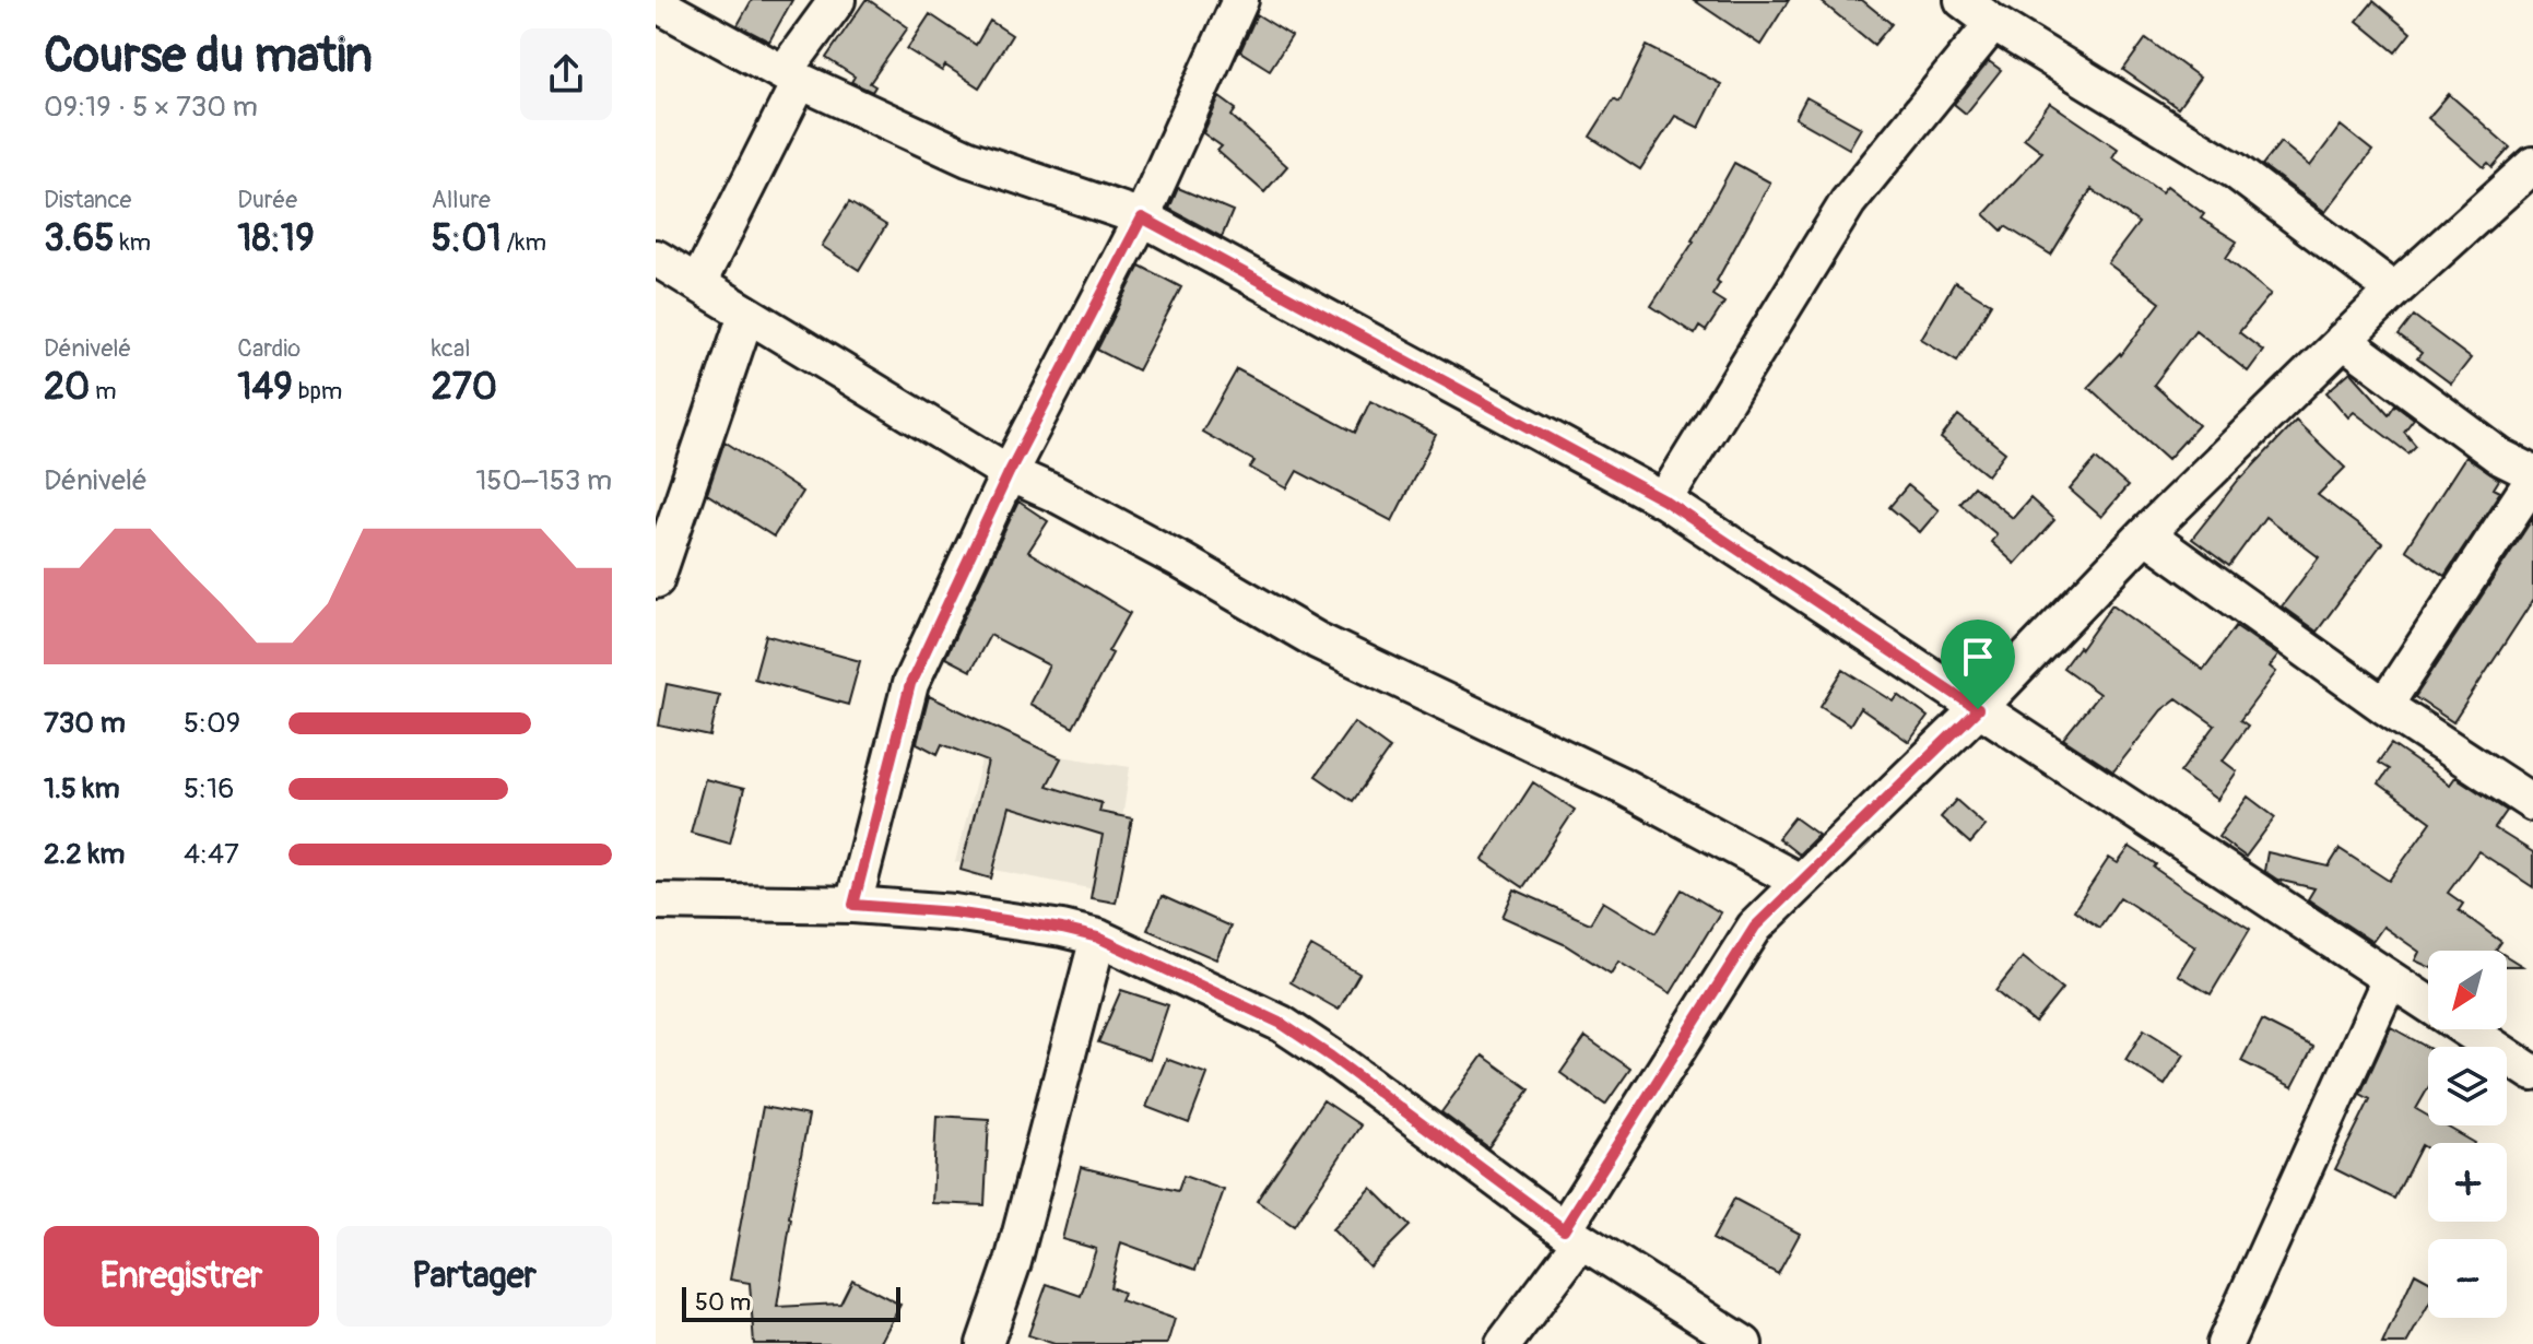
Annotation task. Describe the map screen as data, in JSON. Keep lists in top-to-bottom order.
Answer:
{
  "scale_bar": "50 m",
  "north": "bottom left",
  "page": {
    "heading": ["Course du matin", "09:19 · 5 × 730 m"],
    "stats": [
      ["Distance", "3.65 km"],
      ["Durée", "18:19"],
      ["Allure", "5:01 /km"],
      ["Dénivelé", "20 m"],
      ["Cardio", "149 bpm"],
      ["kcal", "270"]
    ],
    "chart": ["Dénivelé", "150–153 m"],
    "list": [
      {
        "name": "730 m",
        "note": "5:09"
      },
      {
        "name": "1.5 km",
        "note": "5:16"
      },
      {
        "name": "2.2 km",
        "note": "4:47"
      }
    ],
    "map_buttons": ["+", "−"],
    "buttons": ["Enregistrer", "Partager"],
    "scale": "50 m"
  }
}
